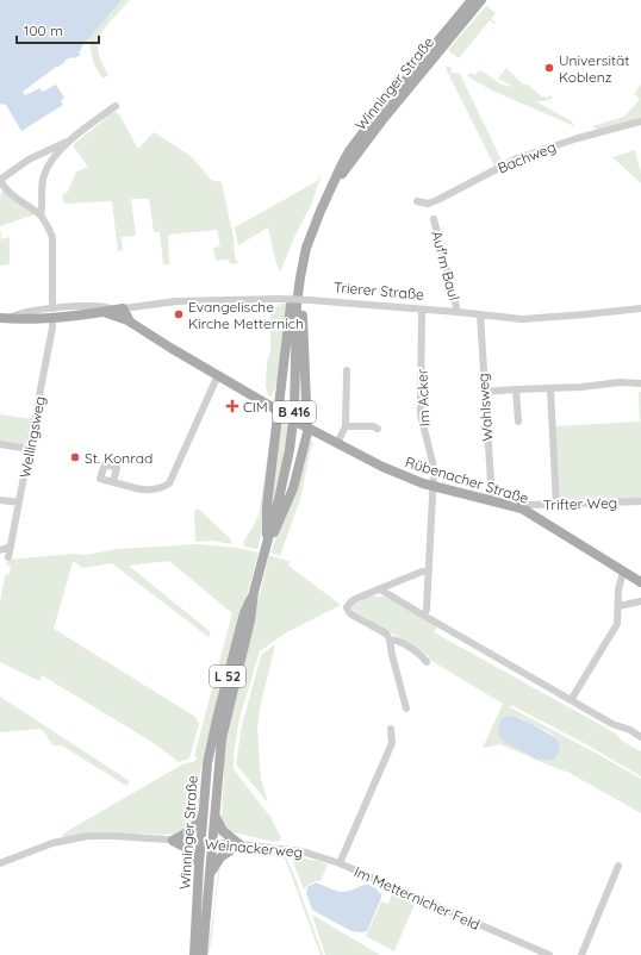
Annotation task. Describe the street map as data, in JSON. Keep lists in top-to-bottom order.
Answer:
{
  "streets": {
    "main road": [
      "Winninger Straße",
      "Trierer Straße",
      "B 416",
      "Rübenacher Straße",
      "L 52"
    ],
    "street": [
      "Bachweg",
      "Auf'm Baul",
      "Im Acker",
      "Wahlsweg",
      "Wellingsweg",
      "Trifter Weg",
      "Weinackerweg",
      "Im Metternicher Feld"
    ]
  },
  "crossings": [
    ["Winninger Straße", "B 416"],
    ["Winninger Straße", "L 52"],
    ["Winninger Straße", "Weinackerweg"],
    ["Auf'm Baul", "Trierer Straße"],
    ["Trierer Straße", "Im Acker"],
    ["Trierer Straße", "Wahlsweg"],
    ["Trierer Straße", "Wellingsweg"],
    ["Trierer Straße", "Rübenacher Straße"],
    ["Im Acker", "Rübenacher Straße"],
    ["Wahlsweg", "Rübenacher Straße"],
    ["B 416", "Rübenacher Straße"],
    ["B 416", "L 52"],
    ["Rübenacher Straße", "Trifter Weg"],
    ["Rübenacher Straße", "L 52"],
    ["L 52", "Weinackerweg"],
    ["Weinackerweg", "Im Metternicher Feld"]
  ],
  "places": {
    "other": ["Universität Koblenz", "Evangelische Kirche Metternich", "St. Konrad"],
    "health": ["CIM"]
  },
  "scale_bar": "100 m"
}
